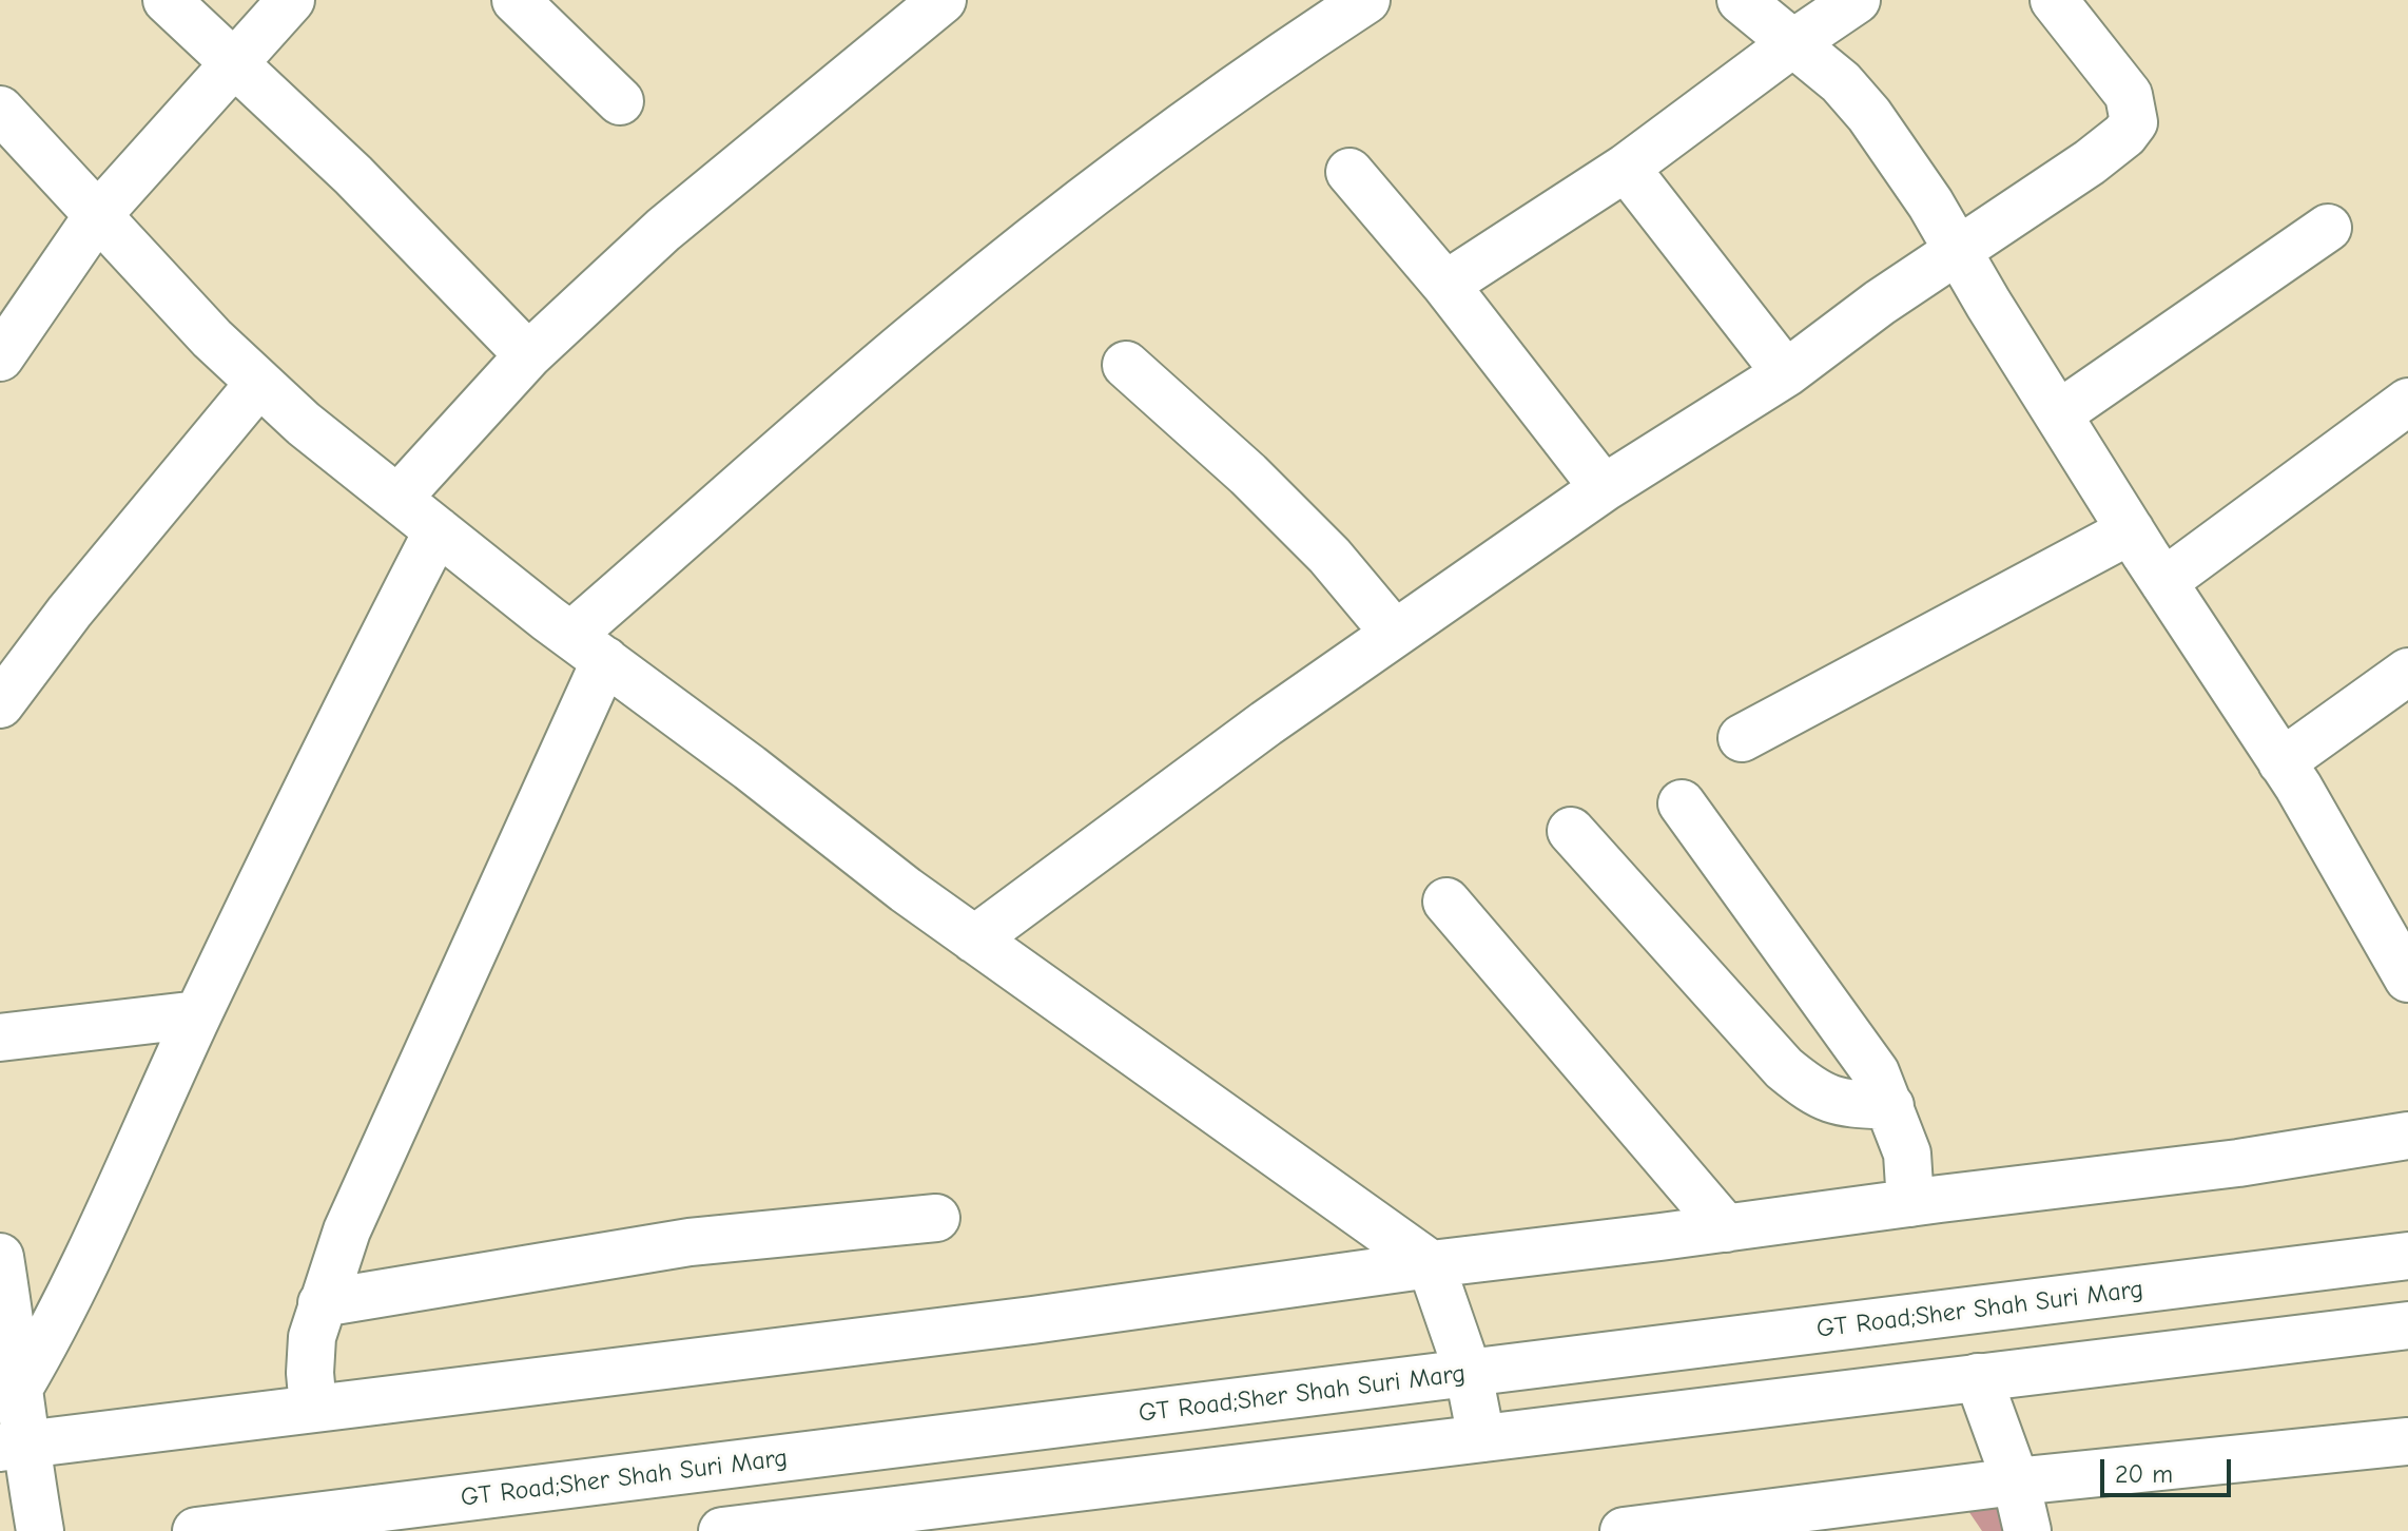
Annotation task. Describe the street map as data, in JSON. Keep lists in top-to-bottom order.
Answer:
{
  "streets": {
    "street": ["GT Road;Sher Shah Suri Marg"]
  },
  "scale_bar": "20 m"
}
